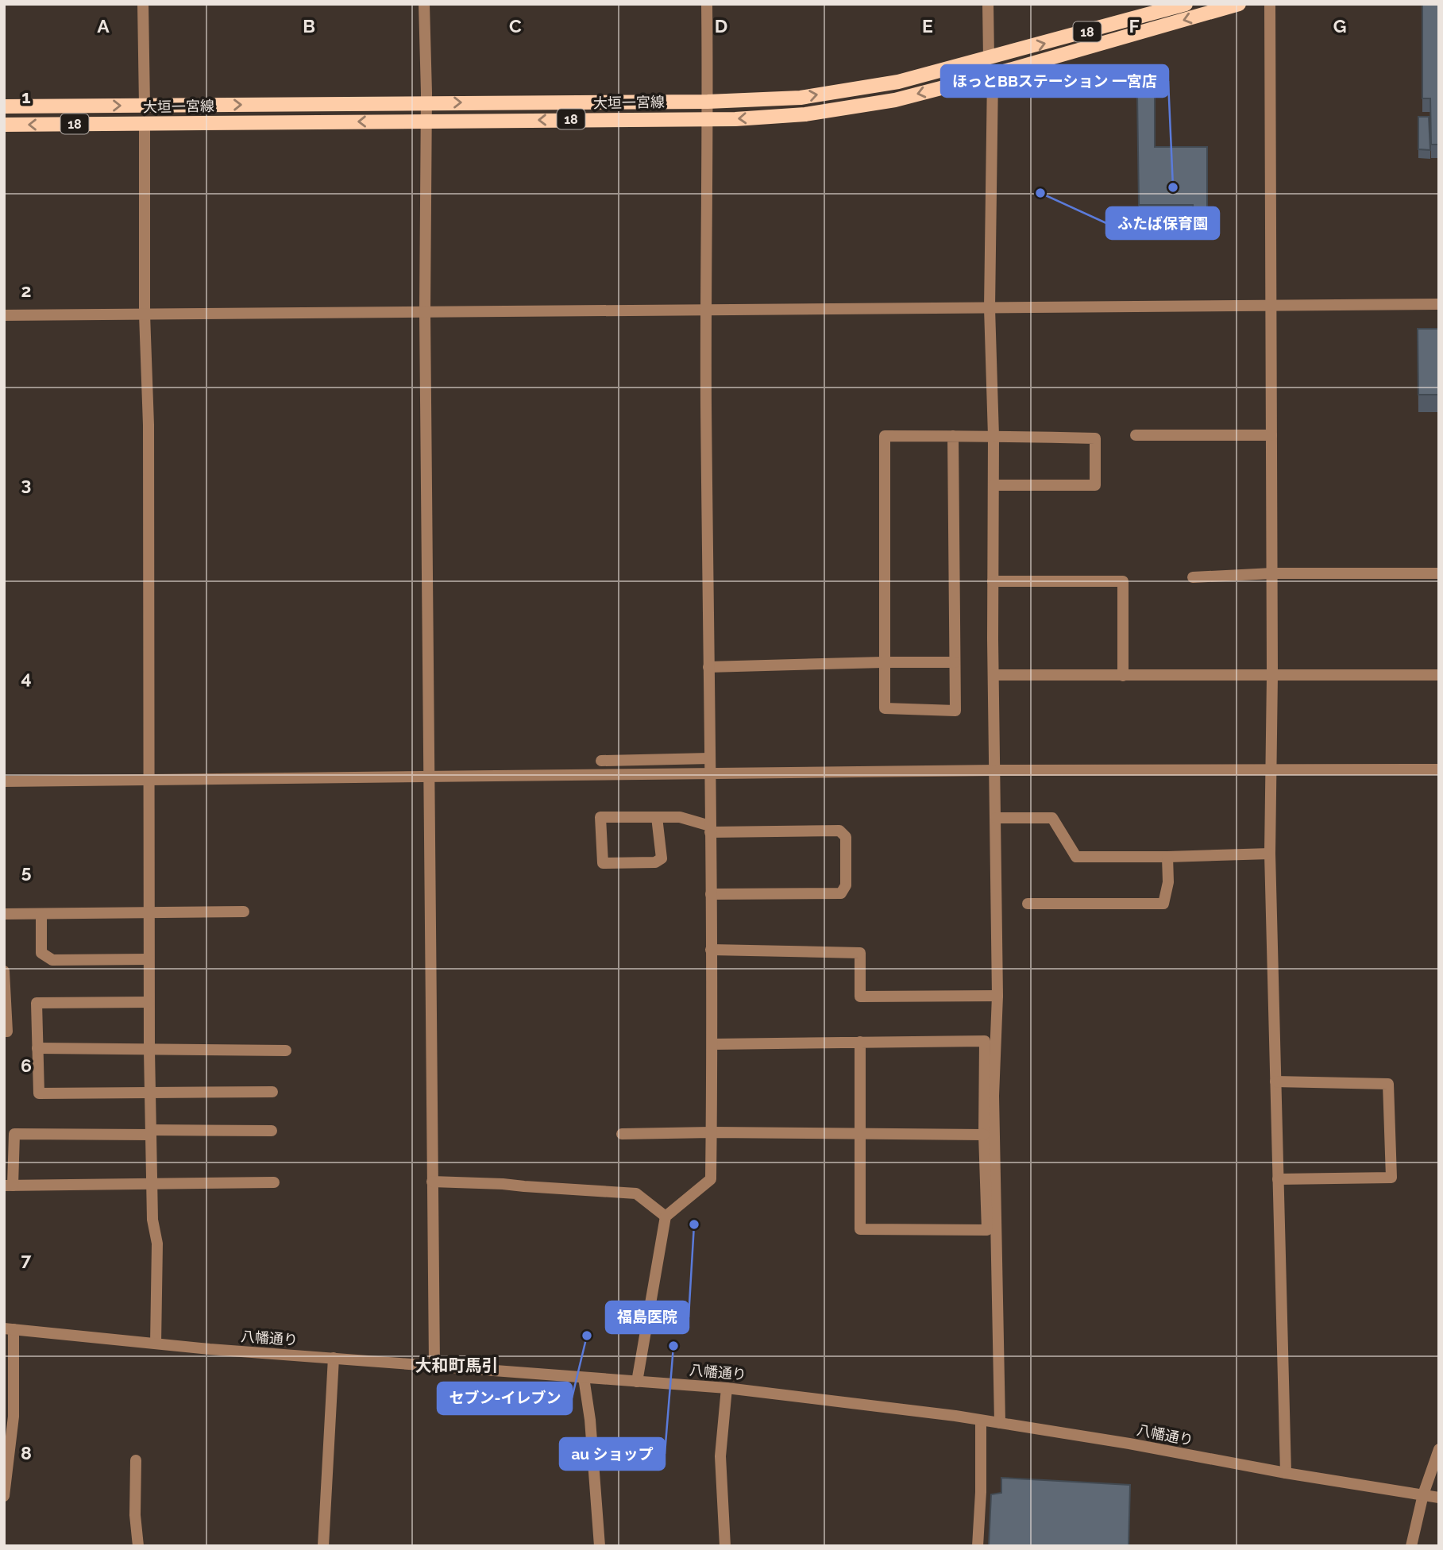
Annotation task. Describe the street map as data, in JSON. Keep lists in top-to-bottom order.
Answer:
{
  "streets": {
    "main road": ["18", "大垣一宮線"],
    "street": ["八幡通り"]
  },
  "districts": ["大和町馬引"],
  "places": [
    "ほっとBBステーション 一宮店",
    "ふたば保育園",
    "福島医院",
    "セブン-イレブン",
    "au ショップ"
  ],
  "grid": {
    "columns": [
      "A",
      "B",
      "C",
      "D",
      "E",
      "F",
      "G"
    ],
    "rows": [
      "1",
      "2",
      "3",
      "4",
      "5",
      "6",
      "7",
      "8"
    ]
  }
}
